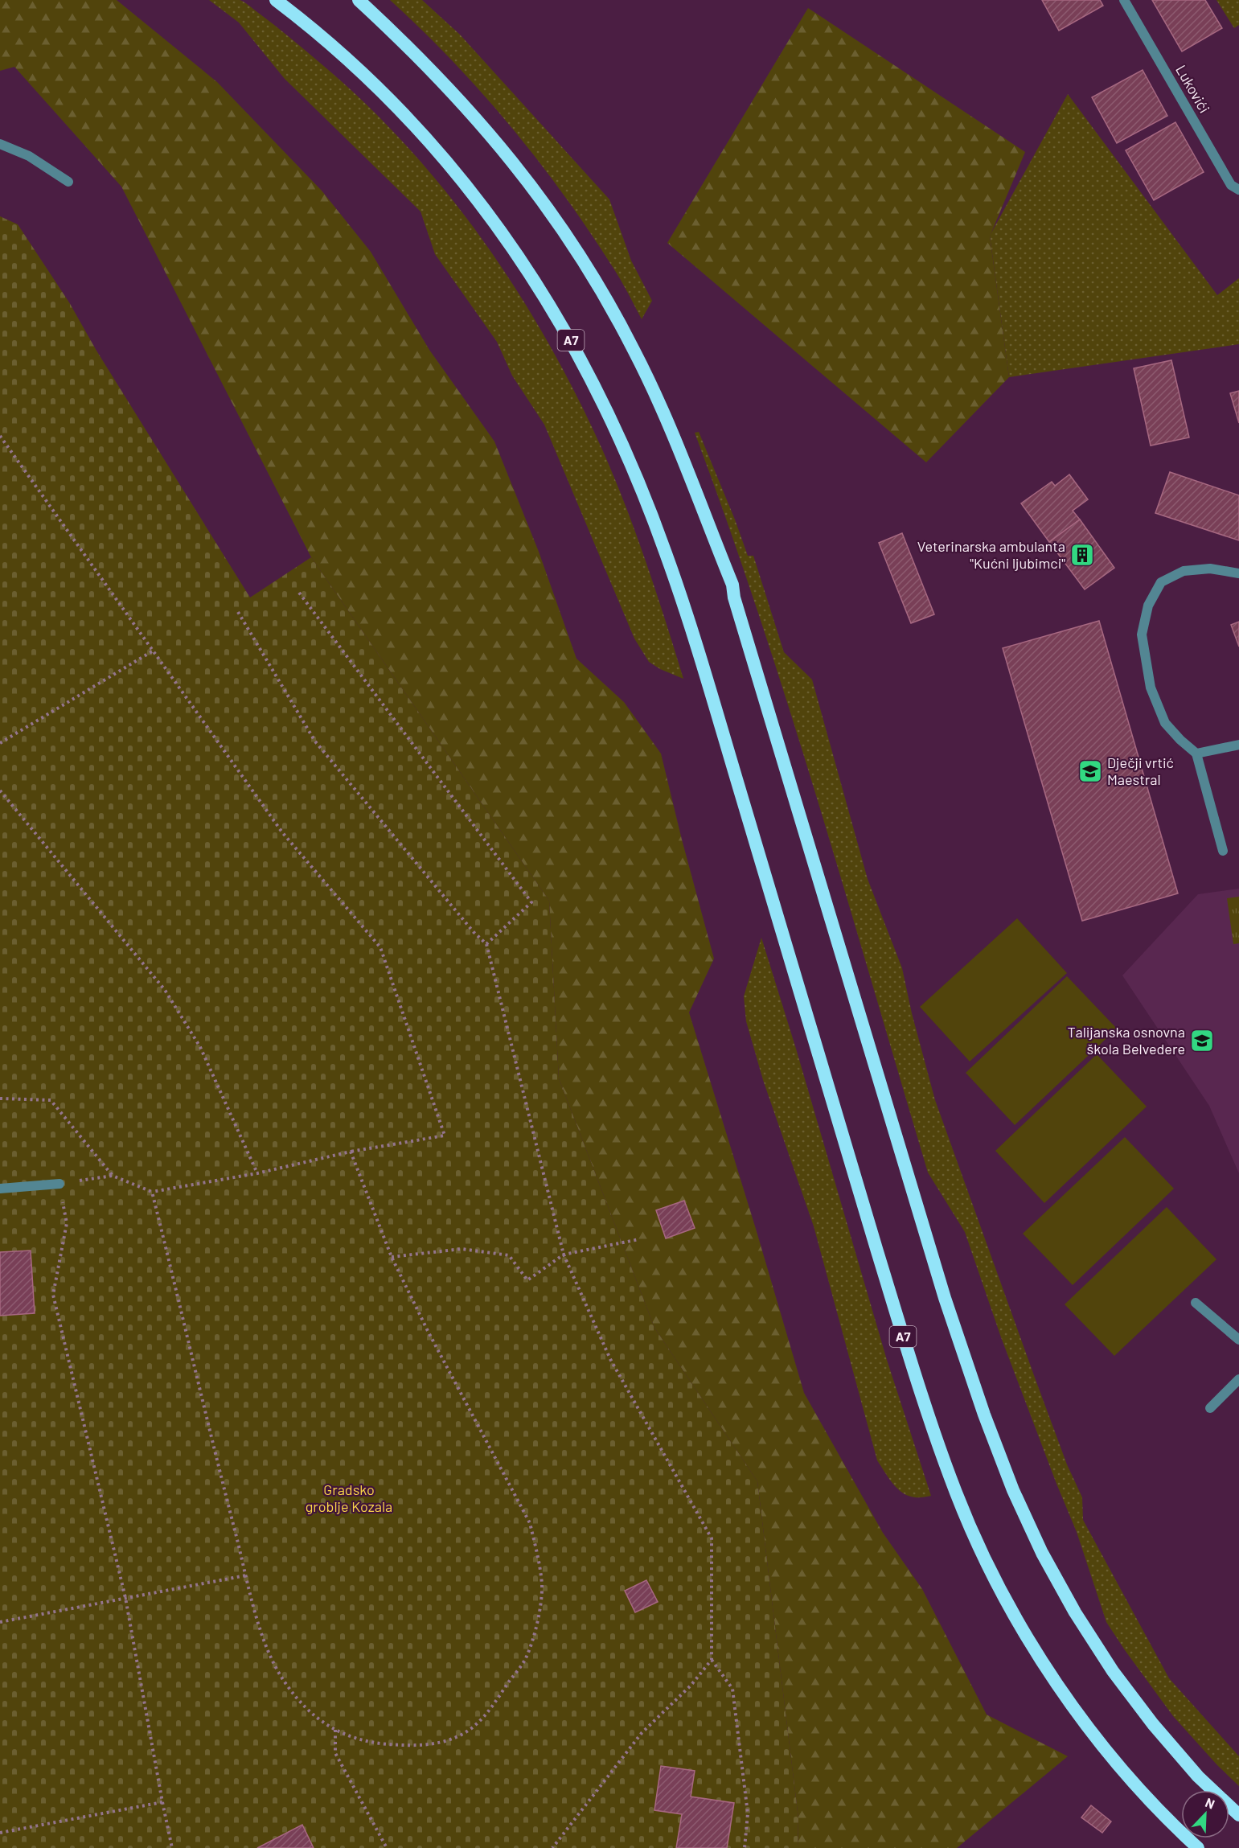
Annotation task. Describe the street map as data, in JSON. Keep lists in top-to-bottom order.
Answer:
{
  "streets": {
    "highway": ["A7"],
    "street": ["Lukovići"]
  },
  "parks": ["Gradsko groblje Kozala"],
  "places": {
    "building": ["Veterinarska ambulanta \"Kućni ljubimci\""],
    "school or university": ["Dječji vrtić Maestral", "Talijanska osnovna škola Belvedere"]
  },
  "north": "top right"
}
